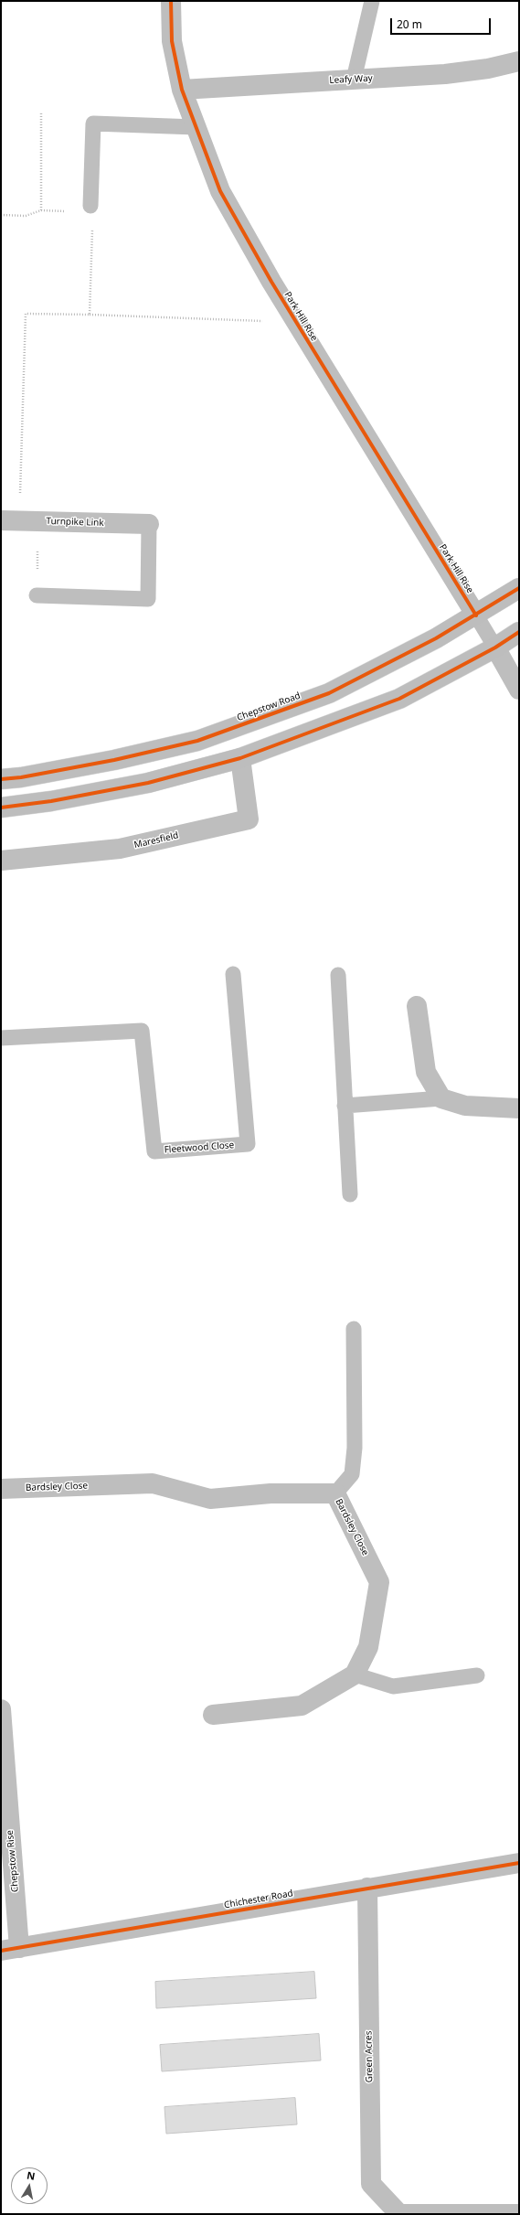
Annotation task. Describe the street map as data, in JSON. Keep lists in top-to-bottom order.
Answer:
{
  "streets": {
    "highway": ["Chepstow Road"],
    "street": [
      "Leafy Way",
      "Park Hill Rise",
      "Turnpike Link",
      "Maresfield",
      "Bardsley Close",
      "Chepstow Rise",
      "Chichester Road",
      "Green Acres"
    ],
    "lane": ["Fleetwood Close"]
  },
  "crossings": [
    ["Leafy Way", "Park Hill Rise"],
    ["Park Hill Rise", "Chepstow Road"],
    ["Chepstow Rise", "Chichester Road"],
    ["Chichester Road", "Green Acres"]
  ],
  "scale_bar": "20 m",
  "north": "top"
}
